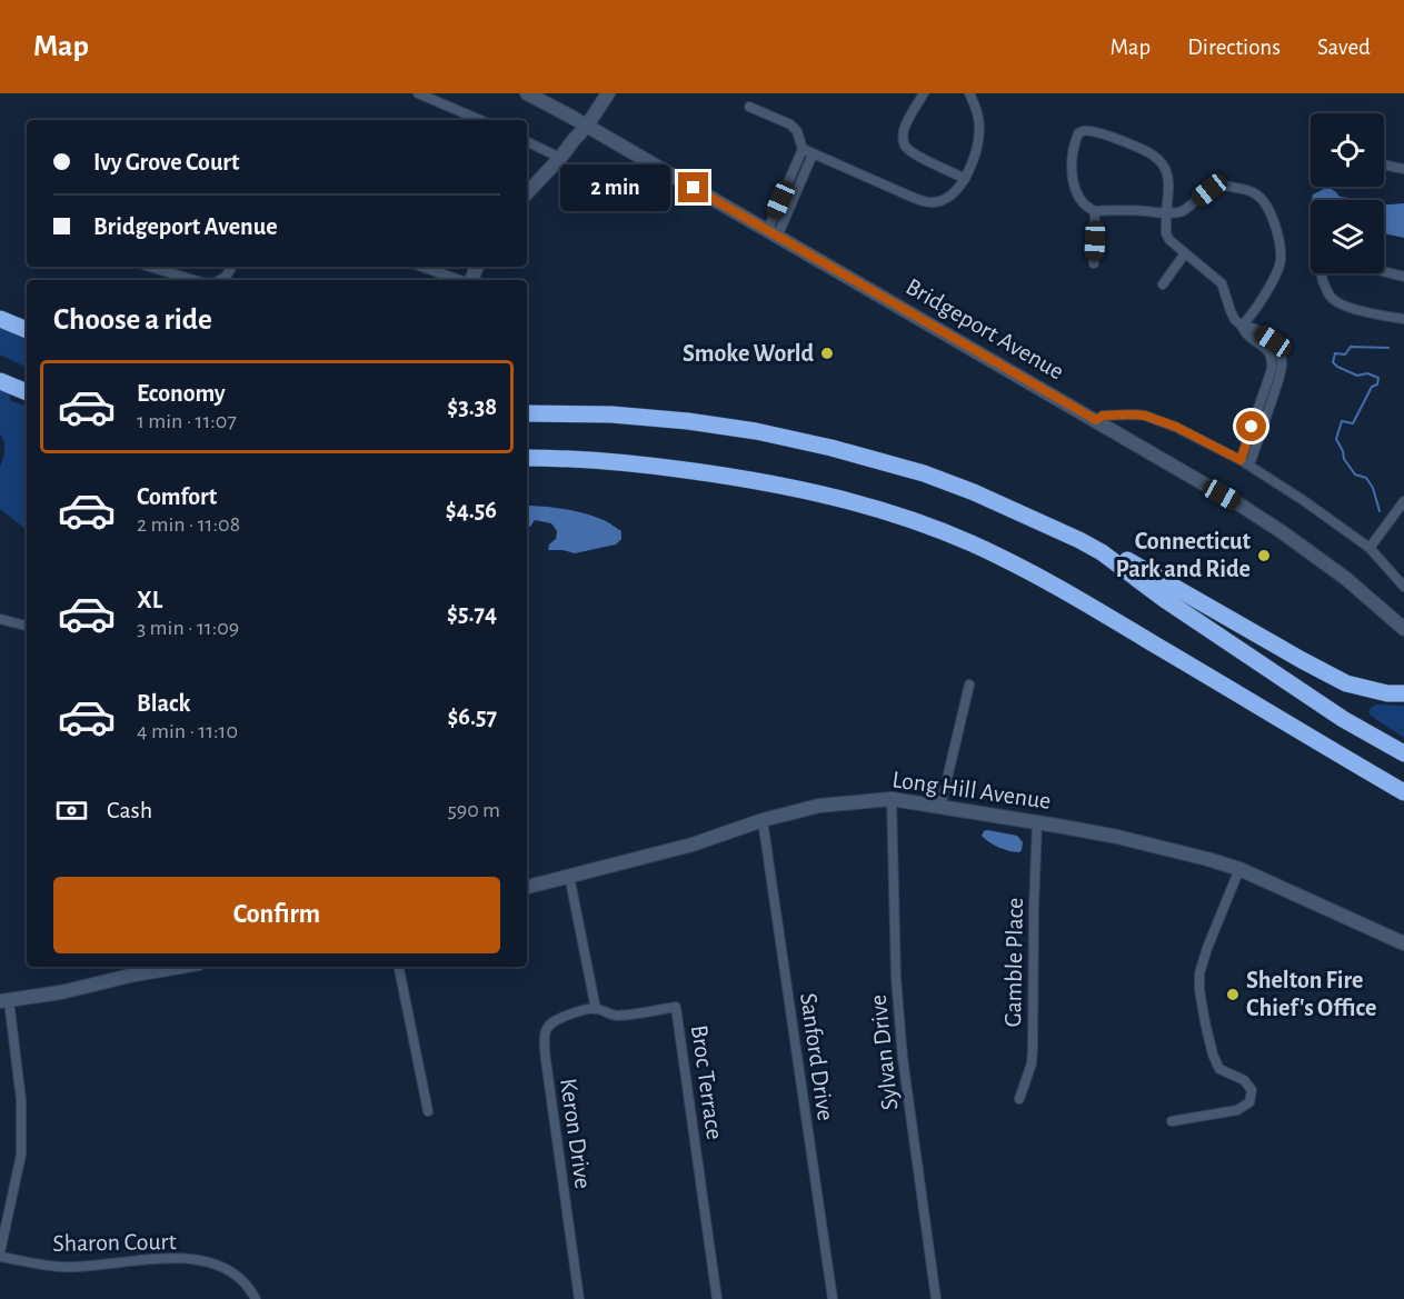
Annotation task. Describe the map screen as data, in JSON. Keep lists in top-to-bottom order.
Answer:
{
  "streets": {
    "street": [
      "Bridgeport Avenue",
      "Long Hill Avenue",
      "Gamble Place",
      "Sylvan Drive",
      "Sanford Drive",
      "Broc Terrace",
      "Keron Drive",
      "Sharon Court"
    ]
  },
  "crossings": [
    ["Long Hill Avenue", "Gamble Place"],
    ["Long Hill Avenue", "Sylvan Drive"],
    ["Long Hill Avenue", "Sanford Drive"],
    ["Broc Terrace", "Keron Drive"]
  ],
  "places": ["Smoke World", "Connecticut Park and Ride", "Shelton Fire Chief's Office"],
  "page": {
    "header": "Map",
    "nav": ["Map", "Directions", "Saved"],
    "banner": ["Ivy Grove Court", "Bridgeport Avenue"],
    "bubble": "2 min",
    "heading": "Choose a ride",
    "list": [
      {
        "name": "Economy",
        "note": "1 min · 11:07",
        "value": "$3.38"
      },
      {
        "name": "Comfort",
        "note": "2 min · 11:08",
        "value": "$4.56"
      },
      {
        "name": "XL",
        "note": "3 min · 11:09",
        "value": "$5.74"
      },
      {
        "name": "Black",
        "note": "4 min · 11:10",
        "value": "$6.57"
      }
    ],
    "pay": ["Cash", "590 m"],
    "buttons": "Confirm"
  }
}
